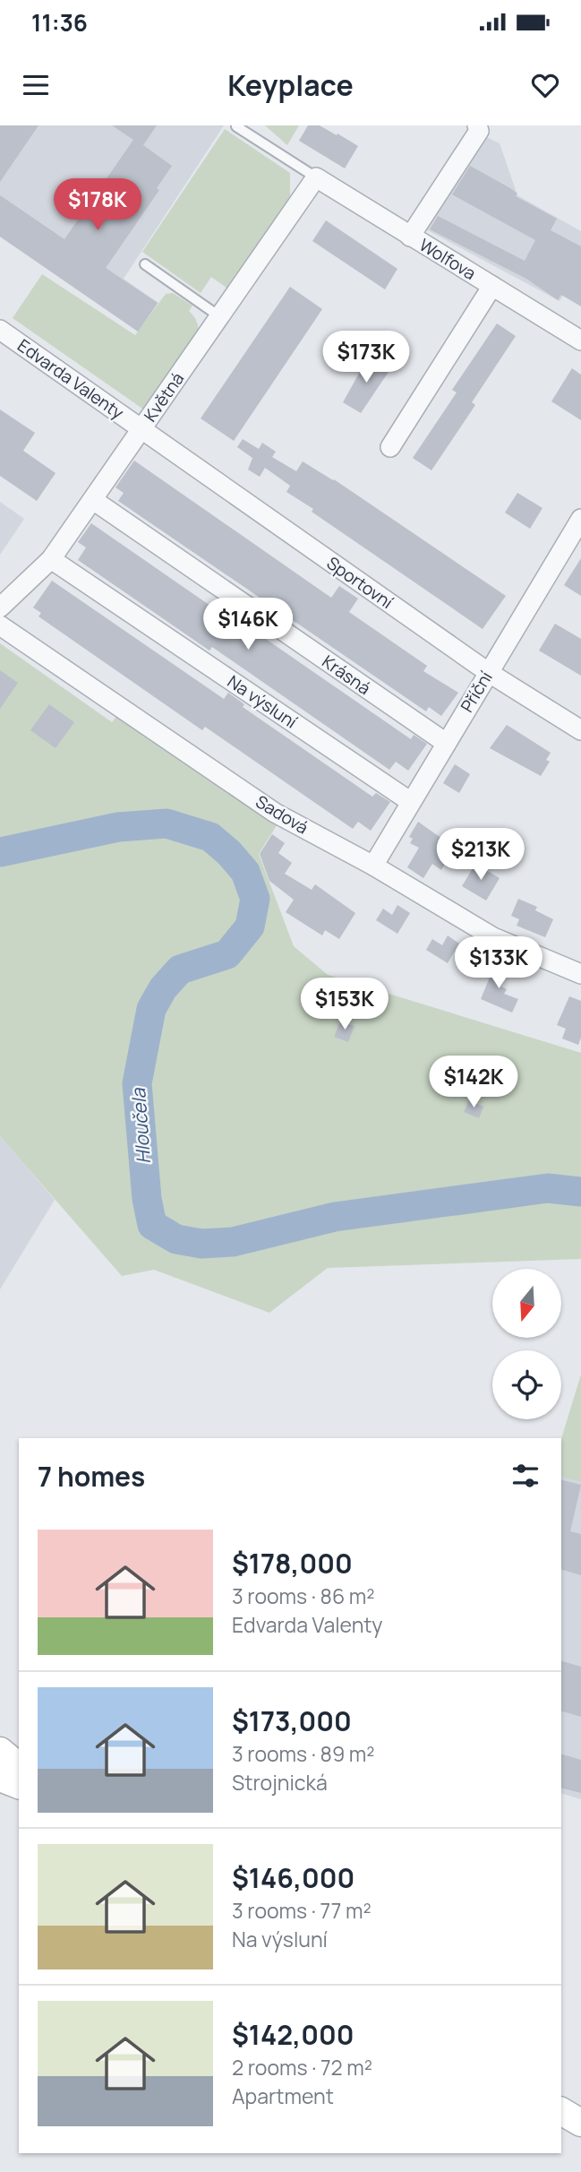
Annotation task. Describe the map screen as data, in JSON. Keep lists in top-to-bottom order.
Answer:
{
  "streets": {
    "street": [
      "Wolfova",
      "Edvarda Valenty",
      "Květná",
      "Sportovní",
      "Krásná",
      "Příční",
      "Na výsluní",
      "Sadová"
    ]
  },
  "crossings": [
    ["Wolfova", "Květná"],
    ["Edvarda Valenty", "Květná"],
    ["Edvarda Valenty", "Sportovní"],
    ["Květná", "Sportovní"],
    ["Květná", "Krásná"],
    ["Květná", "Na výsluní"],
    ["Sportovní", "Příční"],
    ["Krásná", "Příční"],
    ["Příční", "Na výsluní"],
    ["Příční", "Sadová"]
  ],
  "water": ["Hloučela"],
  "north": "bottom",
  "page": {
    "status": "11:36",
    "header": "Keyplace",
    "price": [
      "$178K",
      "$173K",
      "$146K",
      "$213K",
      "$133K",
      "$153K",
      "$142K"
    ],
    "heading": "7 homes",
    "list": [
      {
        "name": "$178,000",
        "note": "3 rooms · 86 m² · Edvarda Valenty"
      },
      {
        "name": "$173,000",
        "note": "3 rooms · 89 m² · Strojnická"
      },
      {
        "name": "$146,000",
        "note": "3 rooms · 77 m² · Na výsluní"
      },
      {
        "name": "$142,000",
        "note": "2 rooms · 72 m² · Apartment"
      }
    ]
  }
}
